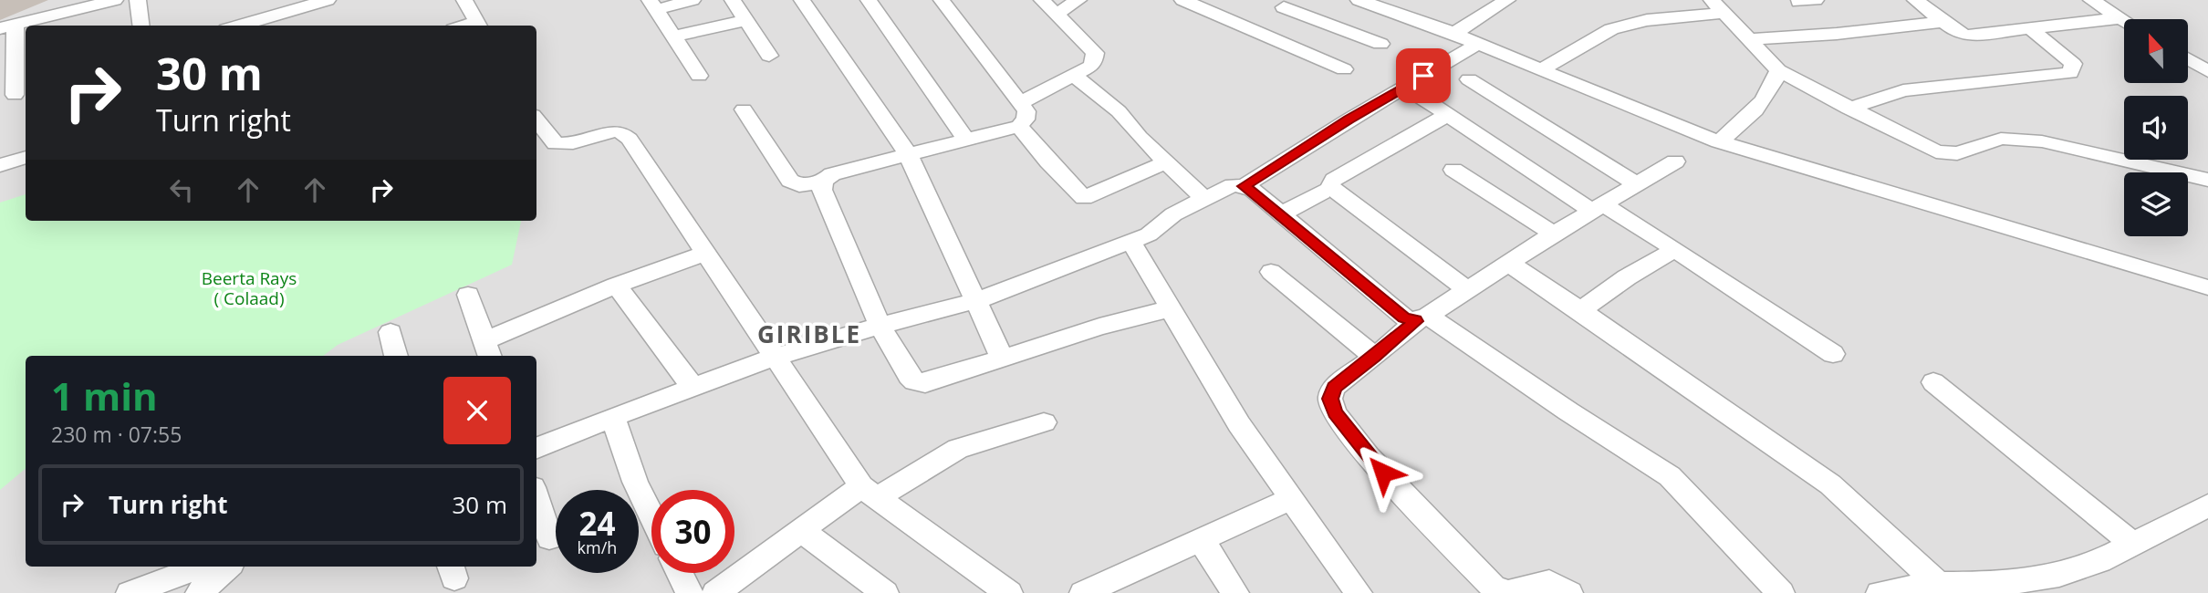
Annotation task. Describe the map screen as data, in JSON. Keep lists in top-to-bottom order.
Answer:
{
  "districts": ["GIRIBLE"],
  "parks": ["Beerta Rays ( Colaad)"],
  "north": "top",
  "page": {
    "turn": ["30 m", "Turn right"],
    "heading": ["1 min", "230 m · 07:55"],
    "list": [
      {
        "name": "Turn right",
        "value": "30 m"
      }
    ],
    "speed": "24 km/h",
    "limit": "30"
  }
}
